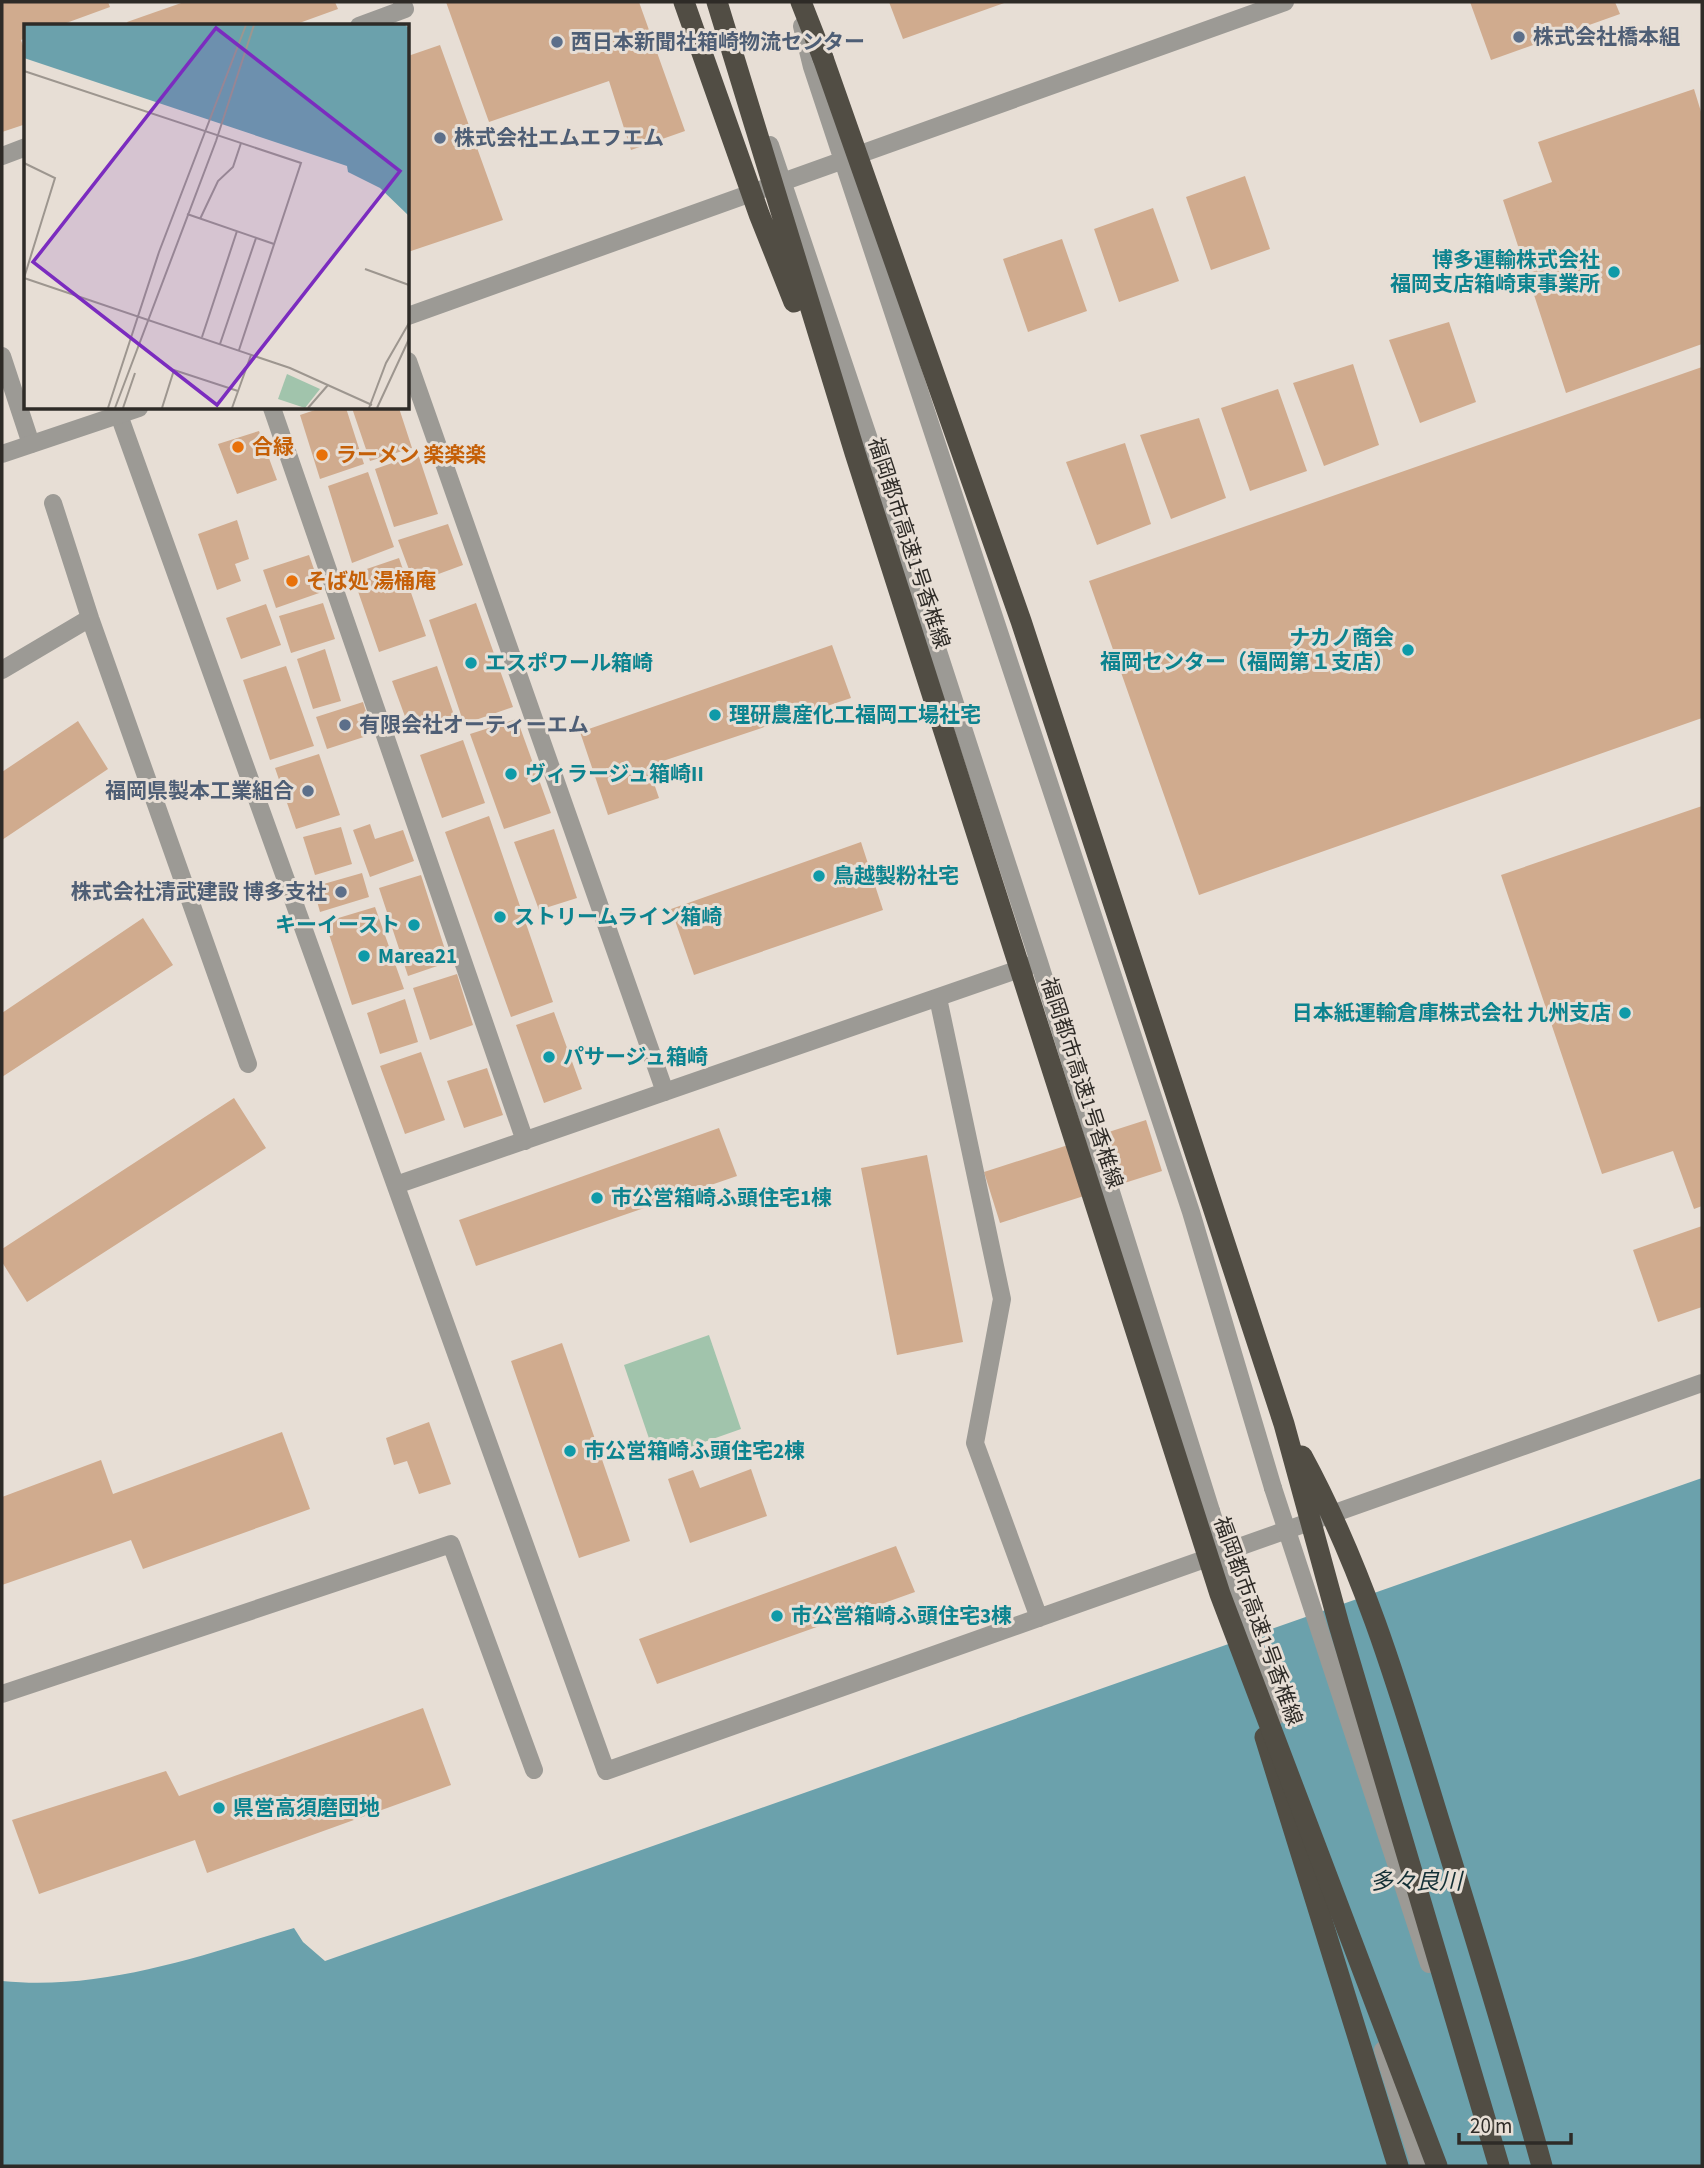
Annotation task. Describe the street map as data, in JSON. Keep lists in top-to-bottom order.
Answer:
{
  "streets": {
    "highway": ["福岡都市高速1号香椎線"]
  },
  "water": ["多々良川"],
  "places": [
    "株式会社橋本組",
    "西日本新聞社箱崎物流センター",
    "株式会社エムエフエム",
    "博多運輸株式会社 福岡支店箱崎東事業所",
    "合緑",
    "ラーメン 楽楽楽",
    "そば処 湯桶庵",
    "ナカノ商会 福岡センター（福岡第１支店）",
    "エスポワール箱崎",
    "理研農産化工福岡工場社宅",
    "有限会社オーティーエム",
    "ヴィラージュ箱崎II",
    "福岡県製本工業組合",
    "鳥越製粉社宅",
    "株式会社清武建設 博多支社",
    "ストリームライン箱崎",
    "キーイースト",
    "Marea21",
    "日本紙運輸倉庫株式会社 九州支店",
    "パサージュ箱崎",
    "市公営箱崎ふ頭住宅1棟",
    "市公営箱崎ふ頭住宅2棟",
    "市公営箱崎ふ頭住宅3棟",
    "県営高須磨団地"
  ],
  "scale_bar": "20 m"
}
